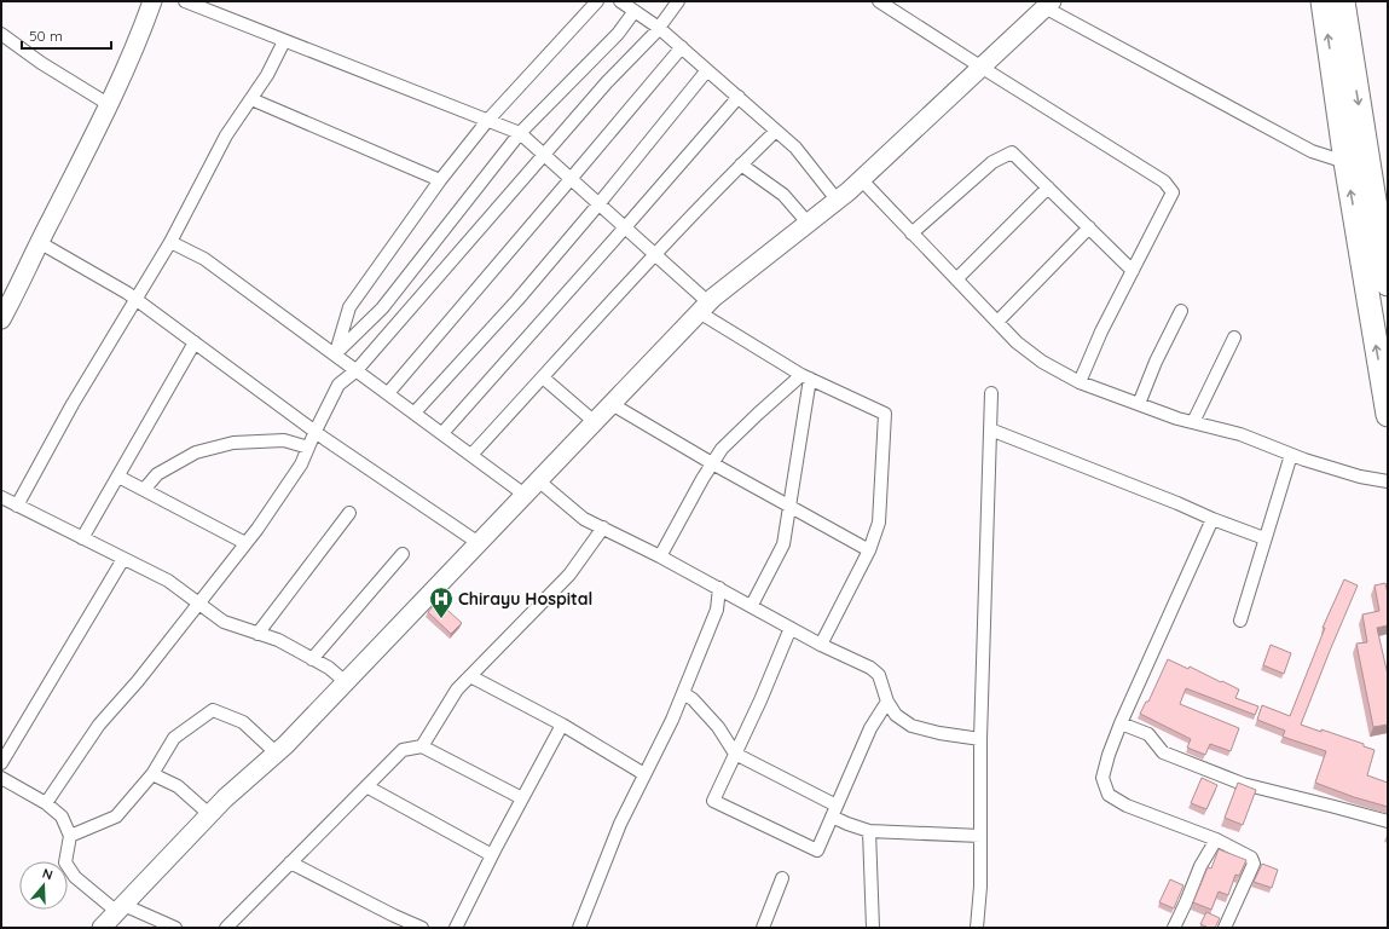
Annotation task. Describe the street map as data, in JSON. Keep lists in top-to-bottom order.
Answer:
{
  "places": {
    "hospital": ["Chirayu Hospital"]
  },
  "scale_bar": "50 m",
  "north": "top"
}
